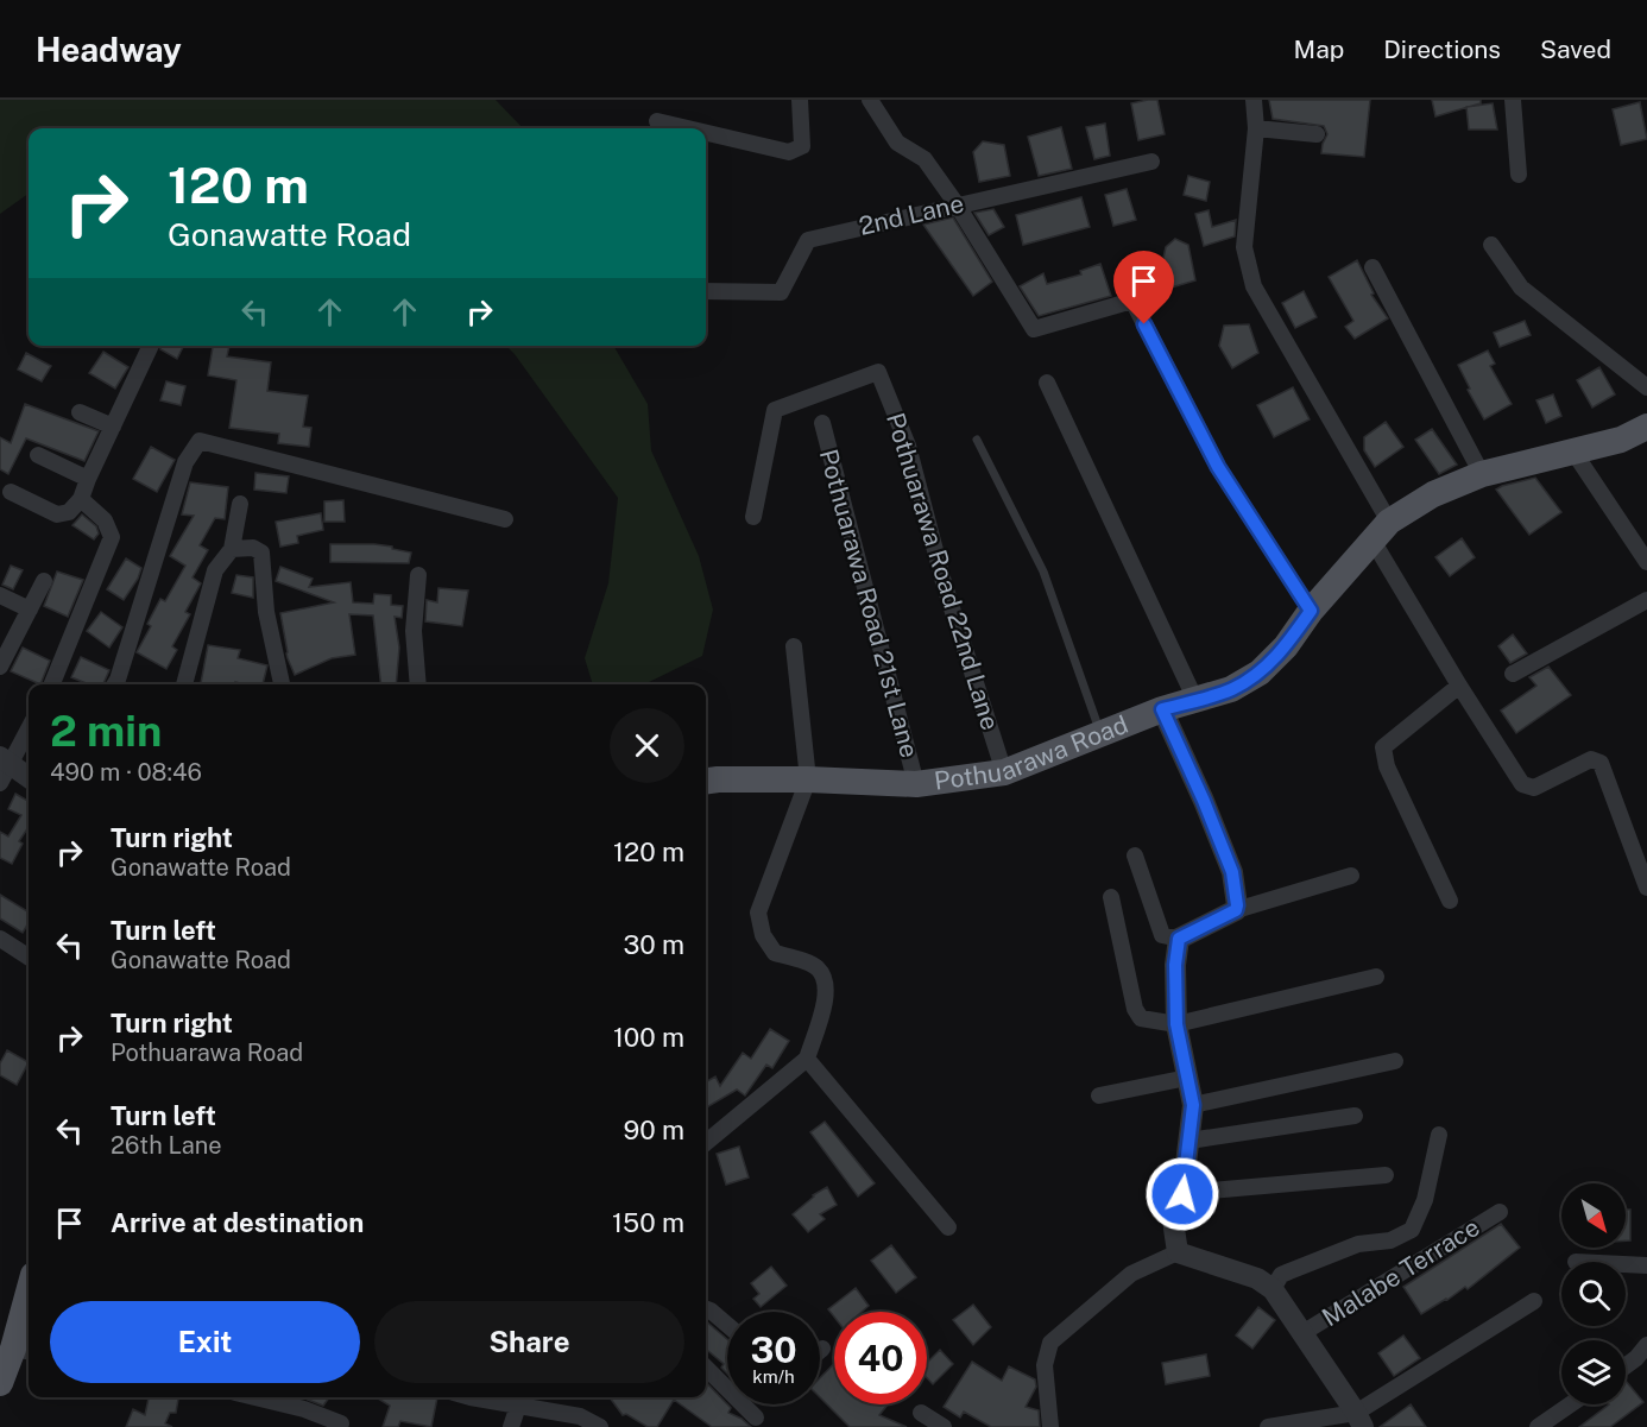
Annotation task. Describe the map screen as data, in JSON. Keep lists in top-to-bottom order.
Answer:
{
  "streets": {
    "main road": ["Pothuarawa Road"],
    "street": [
      "2nd Lane",
      "Pothuarawa Road 22nd Lane",
      "Pothuarawa Road 21st Lane",
      "Malabe Terrace"
    ]
  },
  "crossings": [
    ["Pothuarawa Road 22nd Lane", "Pothuarawa Road"],
    ["Pothuarawa Road 21st Lane", "Pothuarawa Road"]
  ],
  "north": "bottom right",
  "page": {
    "header": "Headway",
    "nav": ["Map", "Directions", "Saved"],
    "turn": ["120 m", "Gonawatte Road"],
    "heading": ["2 min", "490 m · 08:46"],
    "list": [
      {
        "name": "Turn right",
        "note": "Gonawatte Road",
        "value": "120 m"
      },
      {
        "name": "Turn left",
        "note": "Gonawatte Road",
        "value": "30 m"
      },
      {
        "name": "Turn right",
        "note": "Pothuarawa Road",
        "value": "100 m"
      },
      {
        "name": "Turn left",
        "note": "26th Lane",
        "value": "90 m"
      },
      {
        "name": "Arrive at destination",
        "value": "150 m"
      }
    ],
    "buttons": ["Exit", "Share"],
    "speed": "30 km/h",
    "limit": "40"
  }
}
